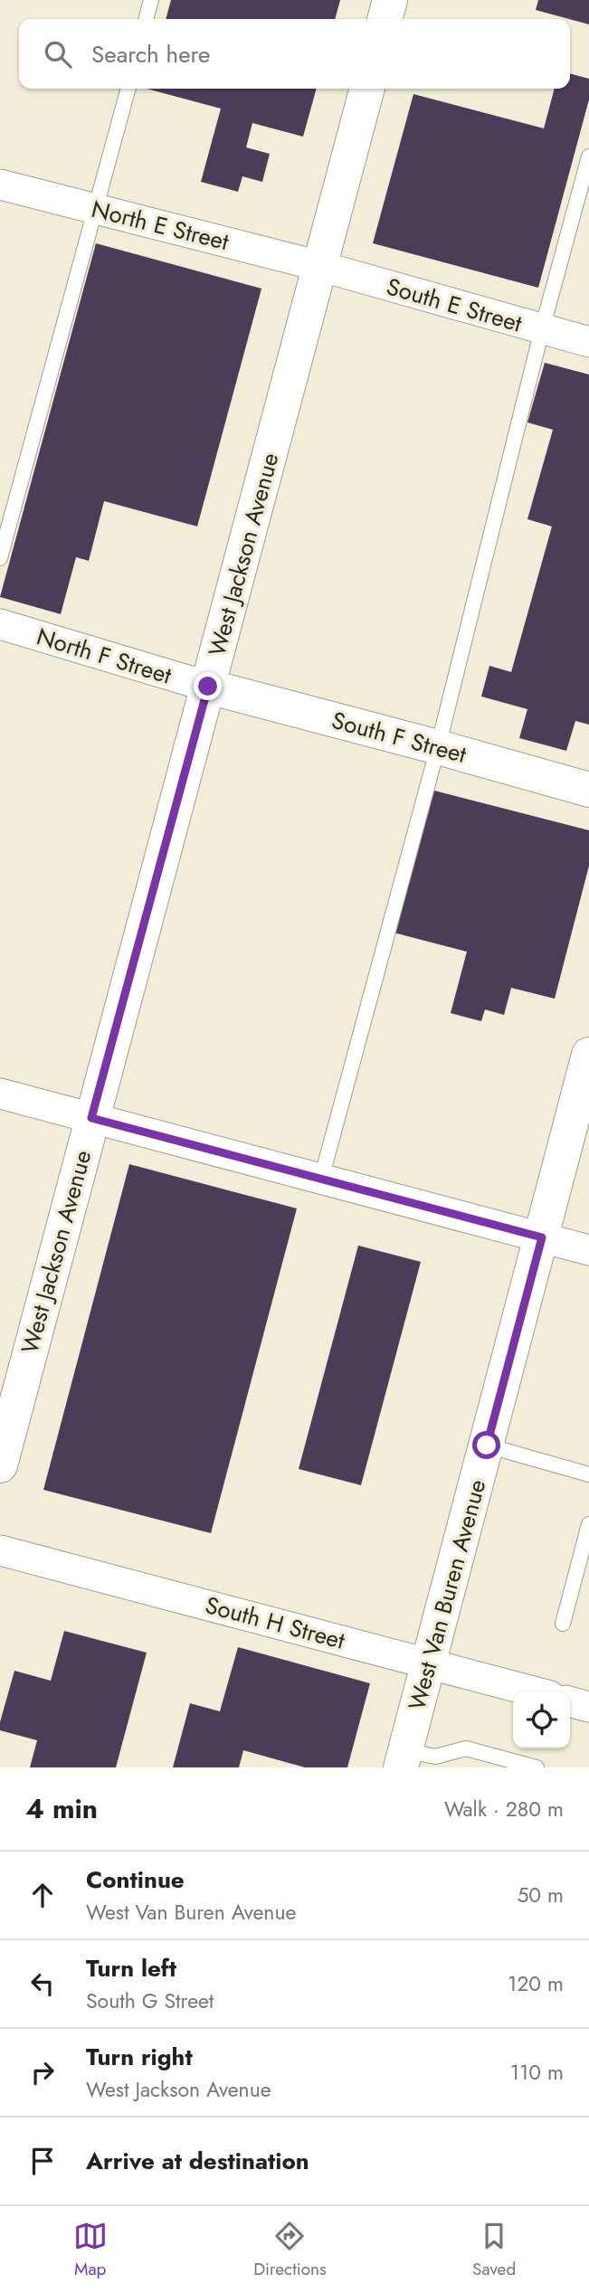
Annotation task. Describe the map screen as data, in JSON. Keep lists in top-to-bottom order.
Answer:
{
  "streets": {
    "street": [
      "North E Street",
      "South E Street",
      "West Jackson Avenue",
      "North F Street",
      "South F Street",
      "West Van Buren Avenue",
      "South H Street"
    ]
  },
  "crossings": [
    ["North E Street", "South E Street"],
    ["North E Street", "West Jackson Avenue"],
    ["South E Street", "West Jackson Avenue"],
    ["West Jackson Avenue", "North F Street"],
    ["West Jackson Avenue", "South F Street"],
    ["North F Street", "South F Street"],
    ["West Van Buren Avenue", "South H Street"]
  ],
  "page": {
    "search": "Search here",
    "heading": ["4 min", "Walk · 280 m"],
    "list": [
      ["Continue", "West Van Buren Avenue", "50 m"],
      ["Turn left", "South G Street", "120 m"],
      ["Turn right", "West Jackson Avenue", "110 m"],
      "Arrive at destination"
    ],
    "nav": ["Map", "Directions", "Saved"]
  }
}
